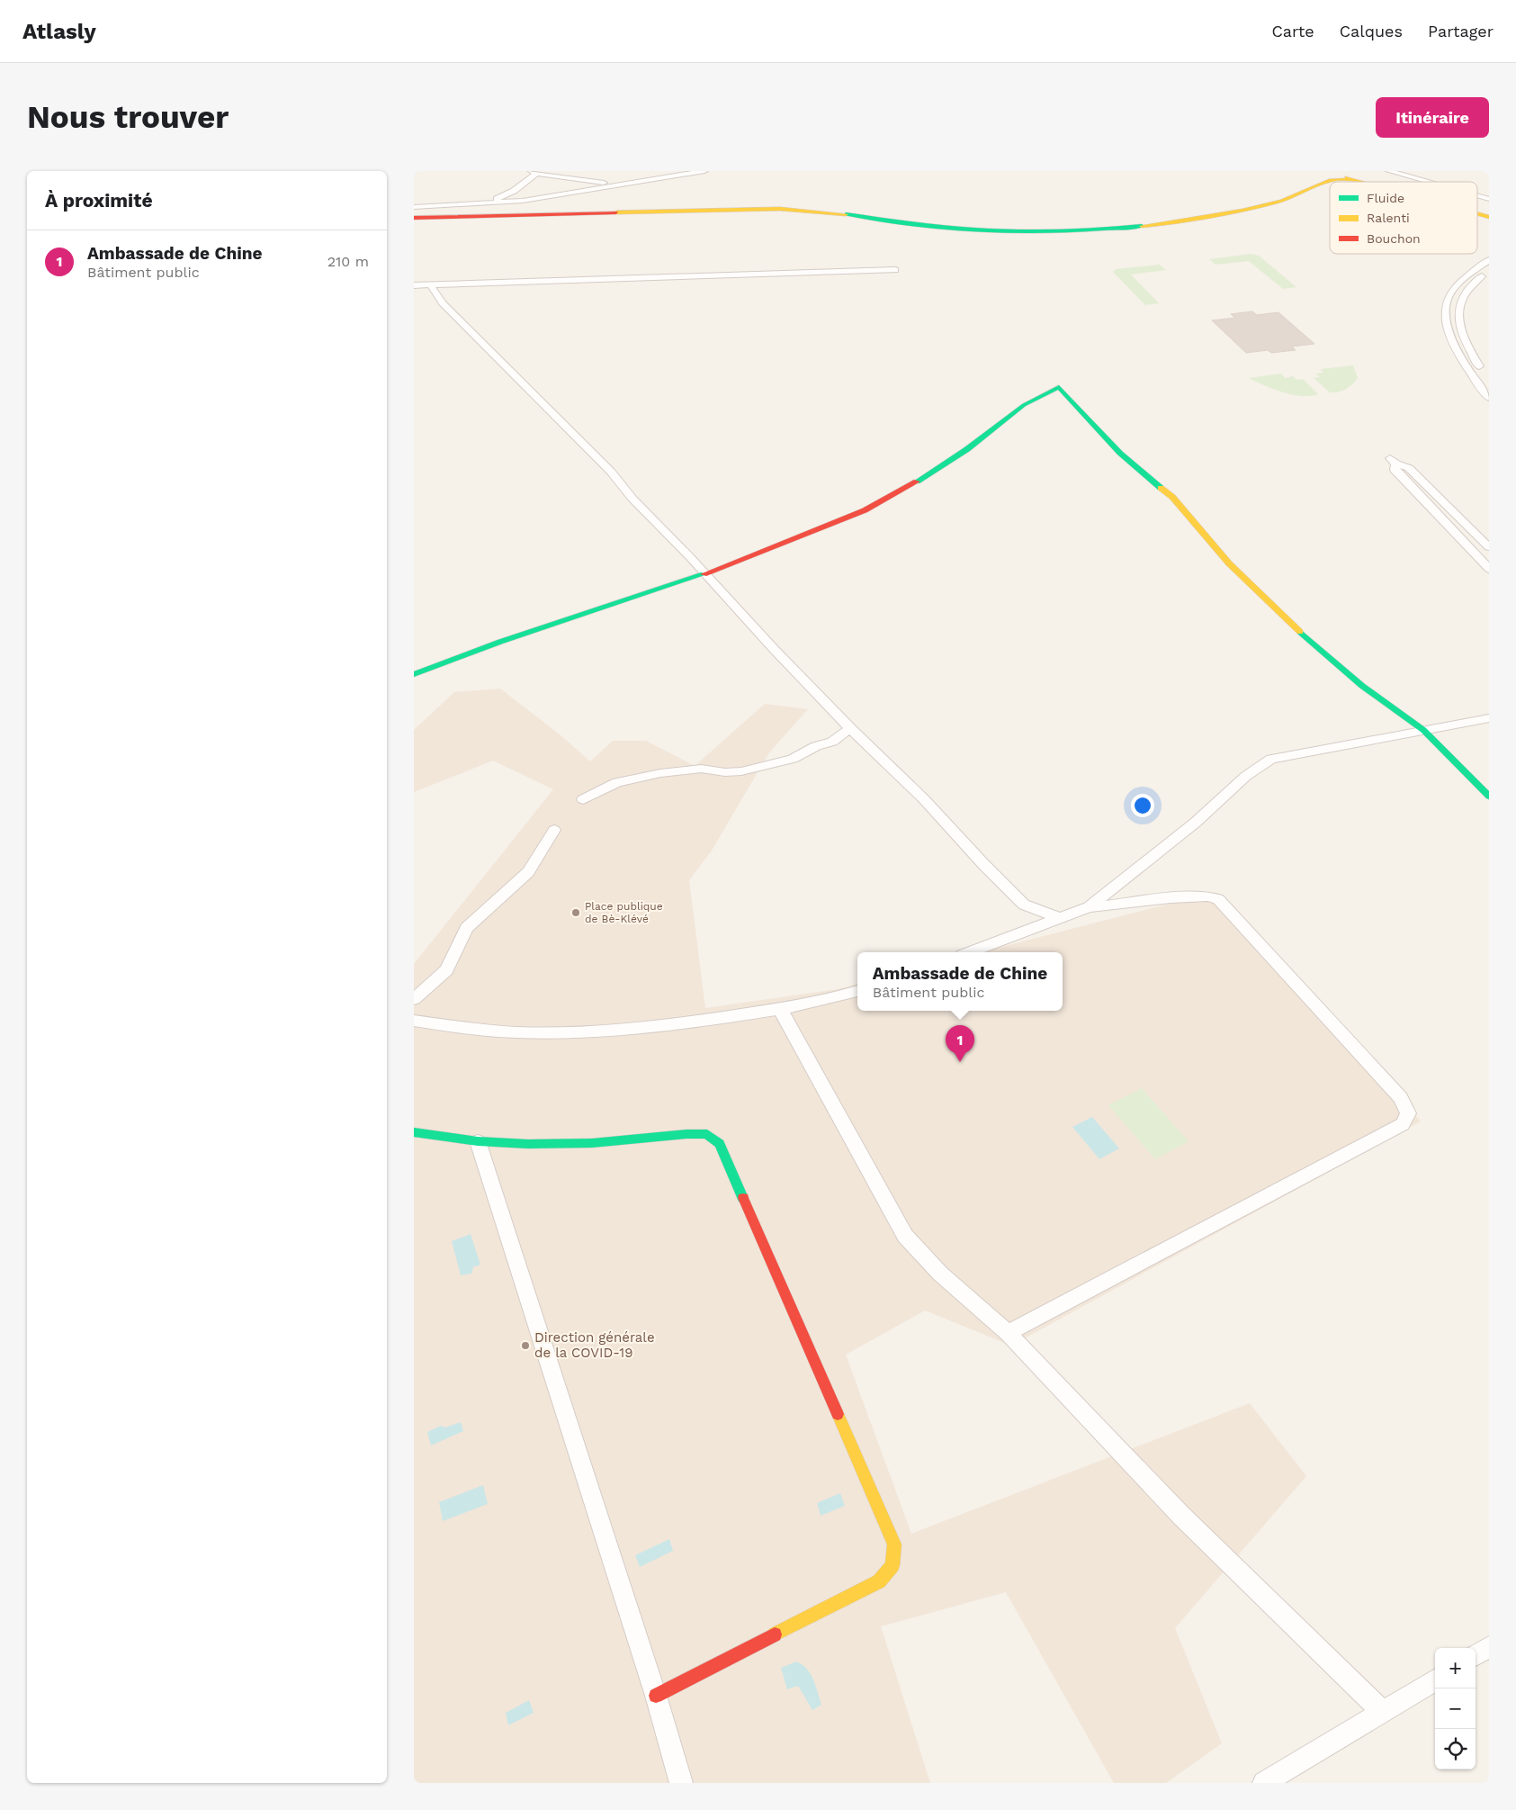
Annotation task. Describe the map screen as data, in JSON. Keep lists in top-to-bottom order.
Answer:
{
  "places": ["Place publique de Bè-Klévé", "Direction générale de la COVID-19"],
  "legend": ["Fluide", "Ralenti", "Bouchon"],
  "page": {
    "header": "Atlasly",
    "nav": ["Carte", "Calques", "Partager"],
    "buttons": "Itinéraire",
    "title": "Nous trouver",
    "heading": "À proximité",
    "list": [
      {
        "mark": "1",
        "name": "Ambassade de Chine",
        "note": "Bâtiment public",
        "value": "210 m"
      }
    ],
    "popup": ["Ambassade de Chine", "Bâtiment public"],
    "pins": "1",
    "map_buttons": ["+", "−"]
  }
}
